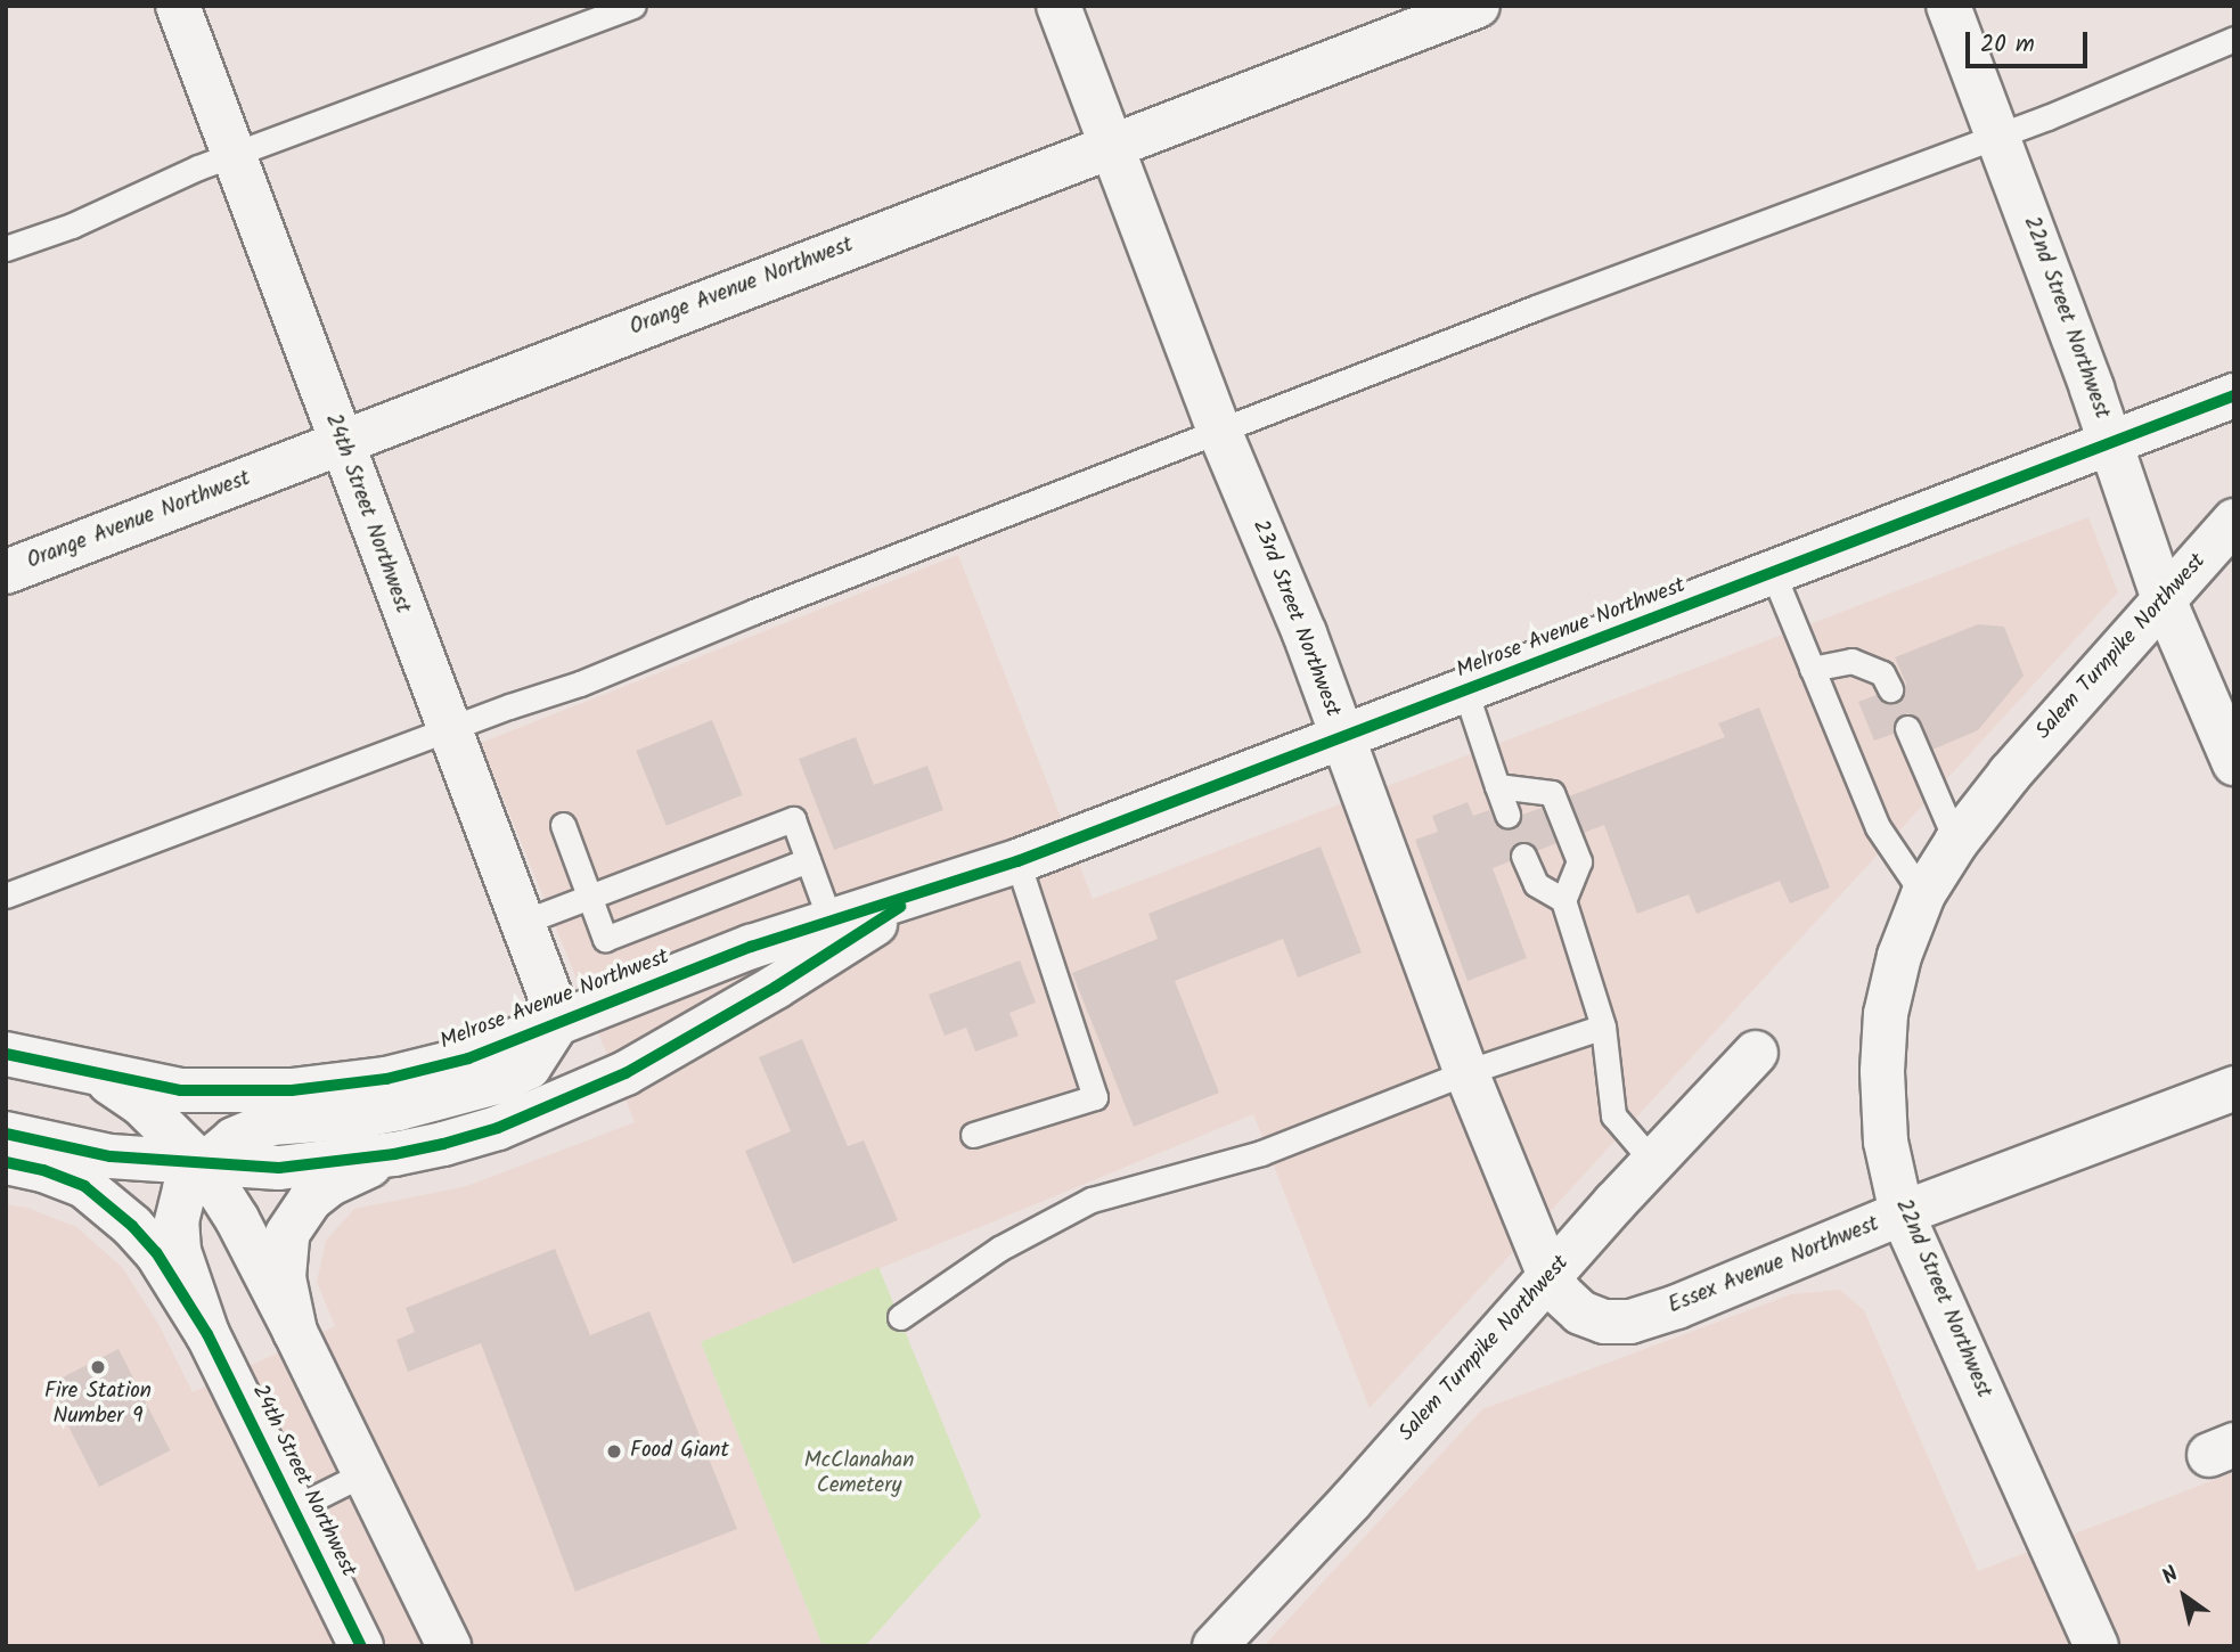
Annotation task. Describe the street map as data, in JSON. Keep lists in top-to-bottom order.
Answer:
{
  "streets": {
    "street": [
      "Orange Avenue Northwest",
      "22nd Street Northwest",
      "24th Street Northwest",
      "23rd Street Northwest",
      "Melrose Avenue Northwest",
      "Salem Turnpike Northwest",
      "Essex Avenue Northwest"
    ]
  },
  "crossings": [
    ["Orange Avenue Northwest", "24th Street Northwest"],
    ["Orange Avenue Northwest", "23rd Street Northwest"],
    ["22nd Street Northwest", "Melrose Avenue Northwest"],
    ["22nd Street Northwest", "Salem Turnpike Northwest"],
    ["22nd Street Northwest", "Essex Avenue Northwest"],
    ["24th Street Northwest", "Melrose Avenue Northwest"],
    ["23rd Street Northwest", "Melrose Avenue Northwest"],
    ["23rd Street Northwest", "Salem Turnpike Northwest"],
    ["23rd Street Northwest", "Essex Avenue Northwest"],
    ["Salem Turnpike Northwest", "Essex Avenue Northwest"]
  ],
  "parks": ["McClanahan Cemetery"],
  "places": ["Fire Station Number 9", "Food Giant"],
  "scale_bar": "20 m",
  "north": "top left"
}
